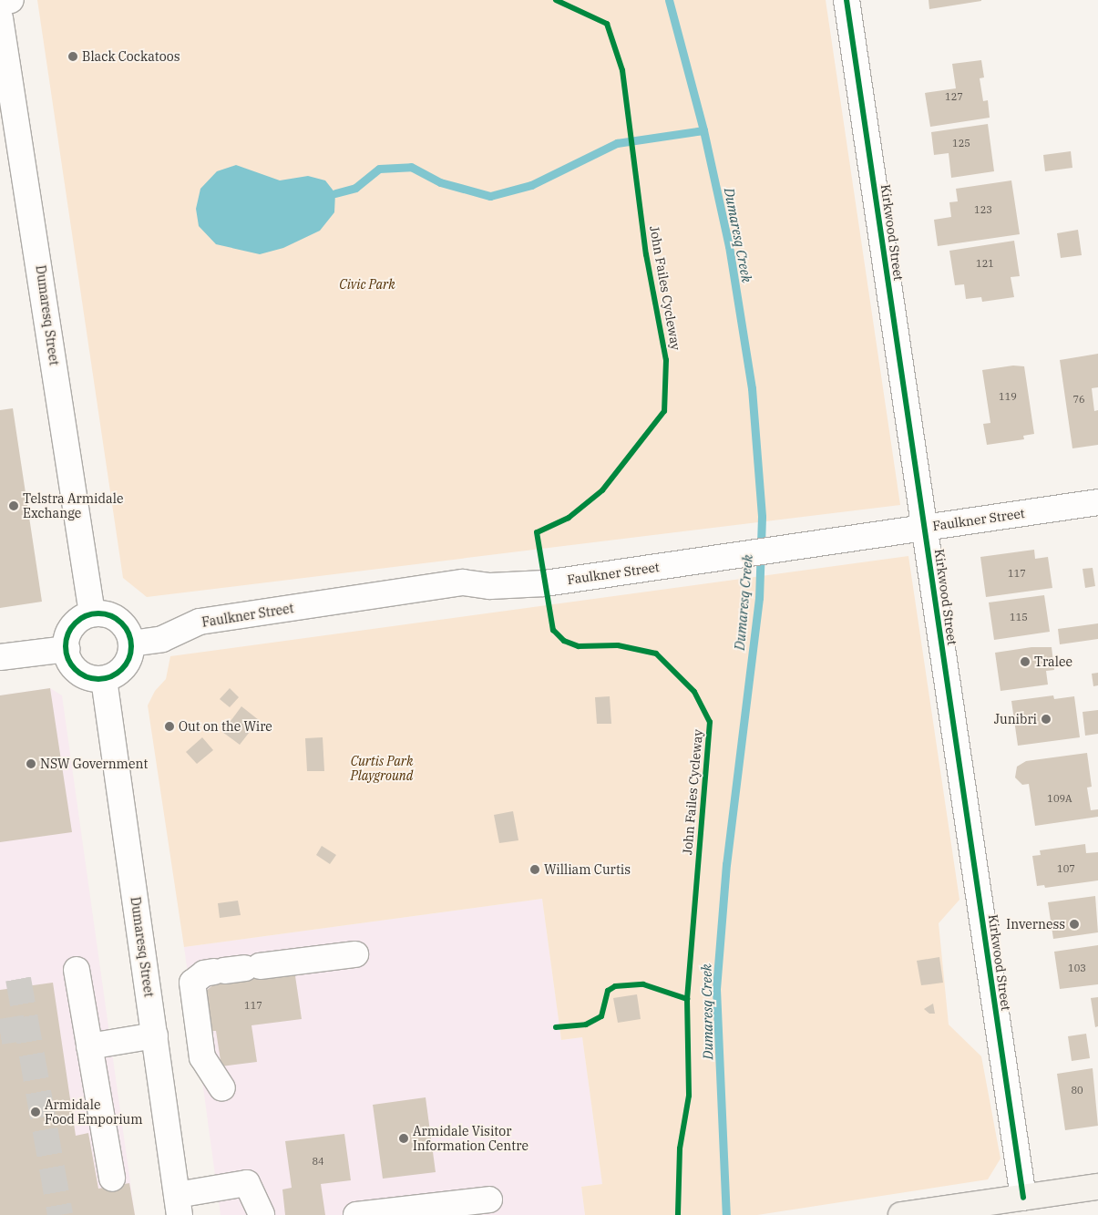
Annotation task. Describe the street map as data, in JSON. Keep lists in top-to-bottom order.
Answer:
{
  "streets": {
    "street": ["Kirkwood Street", "Dumaresq Street", "Faulkner Street"],
    "cycle path": ["John Failes Cycleway"]
  },
  "crossings": [
    ["Kirkwood Street", "Faulkner Street"],
    ["Dumaresq Street", "Faulkner Street"]
  ],
  "water": ["Dumaresq Creek"],
  "parks": ["Civic Park", "Curtis Park Playground"],
  "places": [
    "Black Cockatoos",
    "Telstra Armidale Exchange",
    "Tralee",
    "Junibri",
    "Out on the Wire",
    "NSW Government",
    "William Curtis",
    "Inverness",
    "Armidale Food Emporium",
    "Armidale Visitor Information Centre"
  ],
  "house_numbers": [
    "127",
    "125",
    "123",
    "121",
    "119",
    "76",
    "117",
    "115",
    "109A",
    "107",
    "103",
    "117",
    "80",
    "84"
  ]
}
